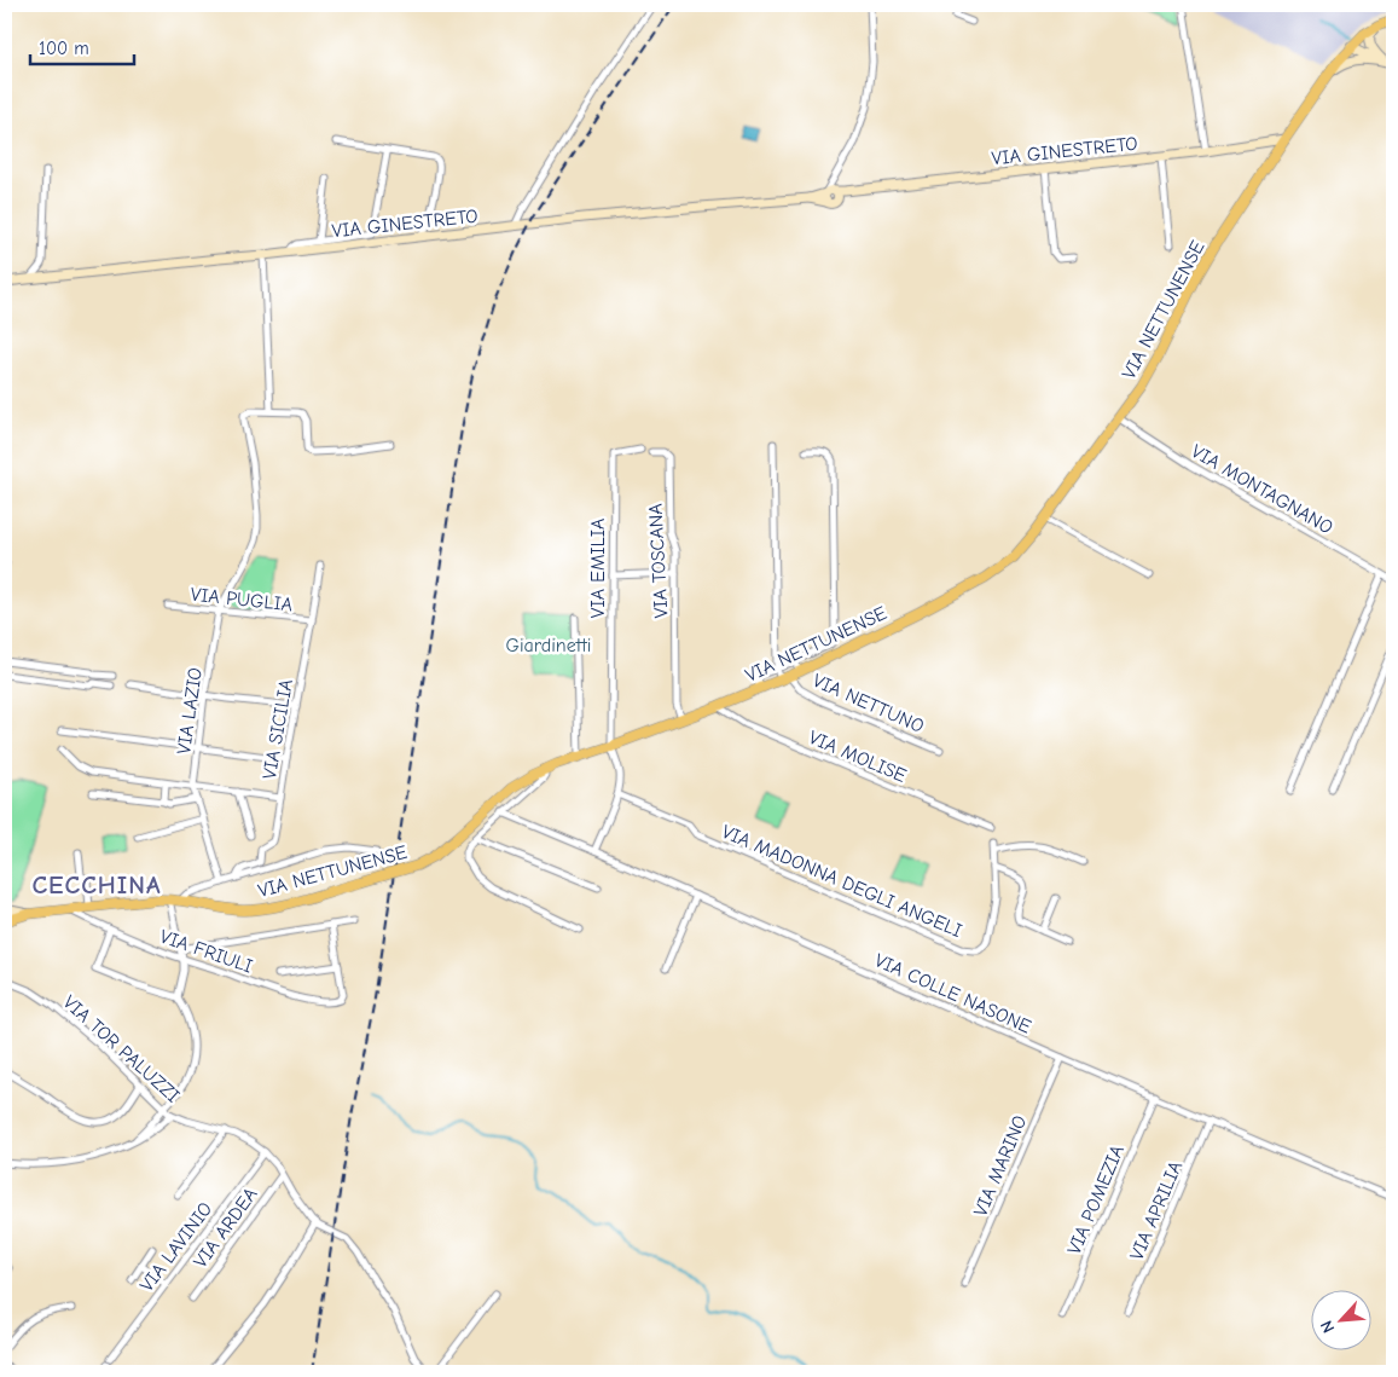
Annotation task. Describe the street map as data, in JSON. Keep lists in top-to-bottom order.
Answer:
{
  "streets": {
    "main road": ["VIA NETTUNENSE"],
    "street": [
      "VIA GINESTRETO",
      "VIA MONTAGNANO",
      "VIA TOSCANA",
      "VIA EMILIA",
      "VIA PUGLIA",
      "VIA NETTUNO",
      "VIA LAZIO",
      "VIA SICILIA",
      "VIA MOLISE",
      "VIA MADONNA DEGLI ANGELI",
      "VIA FRIULI",
      "VIA COLLE NASONE",
      "VIA TOR PALUZZI",
      "VIA MARINO",
      "VIA POMEZIA",
      "VIA APRILIA",
      "VIA ARDEA",
      "VIA LAVINIO"
    ]
  },
  "crossings": [
    ["VIA GINESTRETO", "VIA NETTUNENSE"],
    ["VIA NETTUNENSE", "VIA MONTAGNANO"],
    ["VIA NETTUNENSE", "VIA TOSCANA"],
    ["VIA NETTUNENSE", "VIA EMILIA"],
    ["VIA NETTUNENSE", "VIA NETTUNO"],
    ["VIA NETTUNENSE", "VIA MOLISE"],
    ["VIA NETTUNENSE", "VIA FRIULI"],
    ["VIA PUGLIA", "VIA LAZIO"],
    ["VIA PUGLIA", "VIA SICILIA"],
    ["VIA COLLE NASONE", "VIA MARINO"],
    ["VIA COLLE NASONE", "VIA POMEZIA"],
    ["VIA COLLE NASONE", "VIA APRILIA"],
    ["VIA TOR PALUZZI", "VIA ARDEA"],
    ["VIA TOR PALUZZI", "VIA LAVINIO"]
  ],
  "districts": ["CECCHINA"],
  "parks": ["Giardinetti"],
  "scale_bar": "100 m",
  "north": "bottom left"
}
